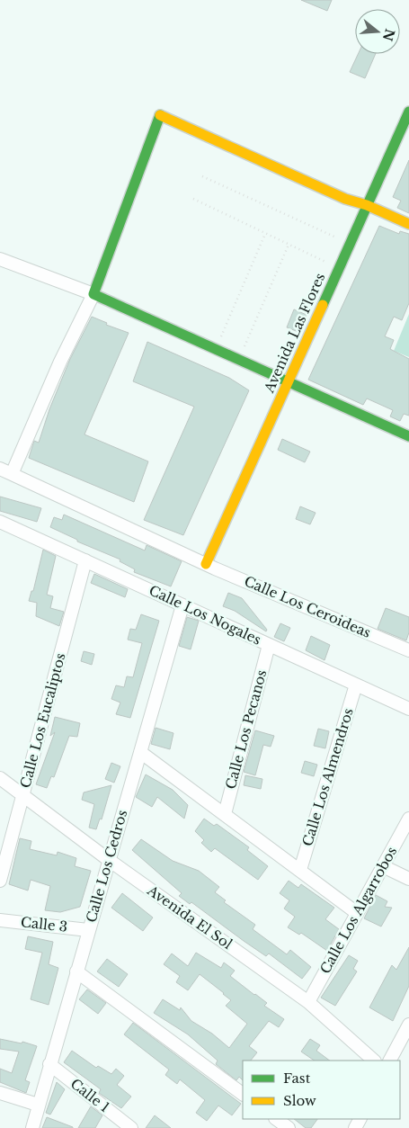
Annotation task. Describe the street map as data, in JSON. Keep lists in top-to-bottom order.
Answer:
{
  "streets": {
    "street": [
      "Avenida Las Flores",
      "Calle Los Ceroideas",
      "Calle Los Nogales",
      "Calle Los Eucaliptos",
      "Calle Los Pecanos",
      "Calle Los Almendros",
      "Calle Los Cedros",
      "Calle Los Algarrobos",
      "Avenida El Sol",
      "Calle 3",
      "Calle 1"
    ]
  },
  "crossings": [
    ["Avenida Las Flores", "Calle Los Ceroideas"],
    ["Calle Los Nogales", "Calle Los Eucaliptos"],
    ["Calle Los Nogales", "Calle Los Pecanos"],
    ["Calle Los Nogales", "Calle Los Almendros"],
    ["Calle Los Nogales", "Calle Los Cedros"],
    ["Calle Los Eucaliptos", "Avenida El Sol"],
    ["Calle Los Cedros", "Avenida El Sol"],
    ["Calle Los Cedros", "Calle 3"],
    ["Calle Los Cedros", "Calle 1"],
    ["Calle Los Algarrobos", "Avenida El Sol"]
  ],
  "legend": ["Fast", "Slow"],
  "north": "right"
}
